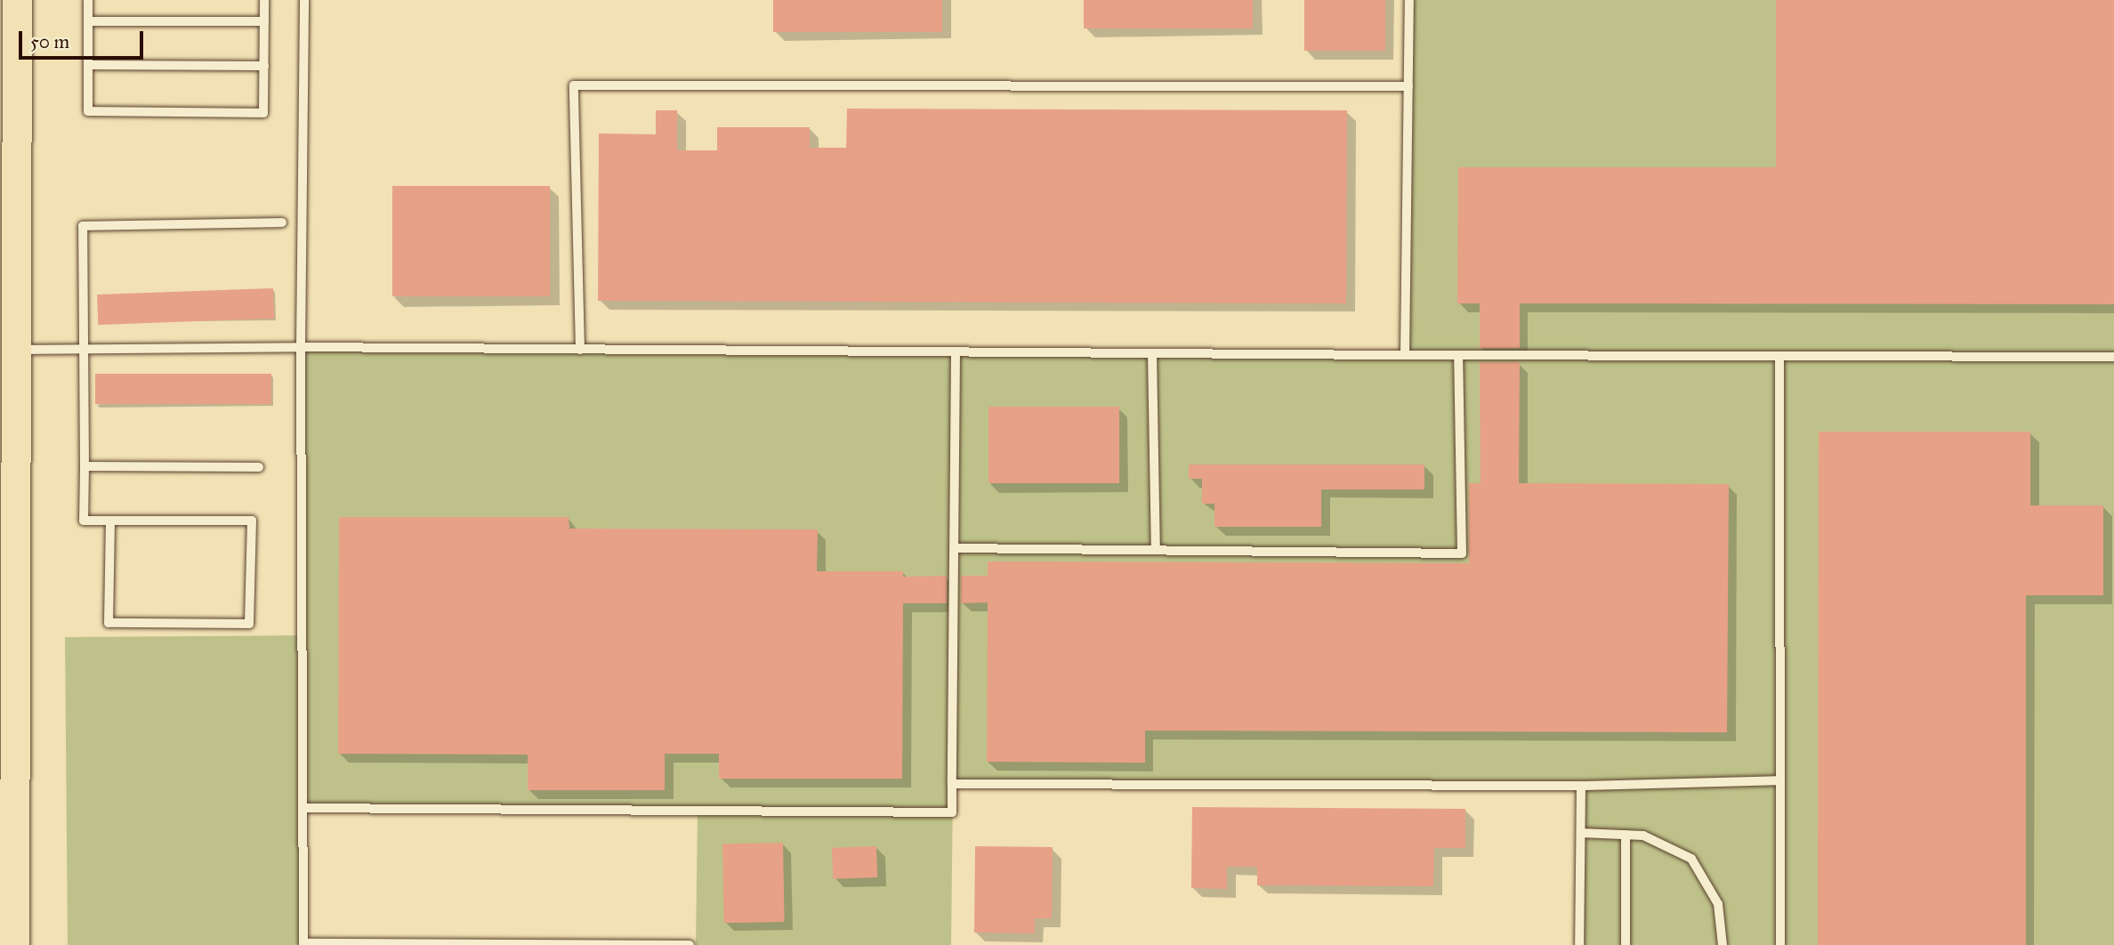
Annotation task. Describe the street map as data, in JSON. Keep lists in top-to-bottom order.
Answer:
{
  "scale_bar": "50 m"
}
